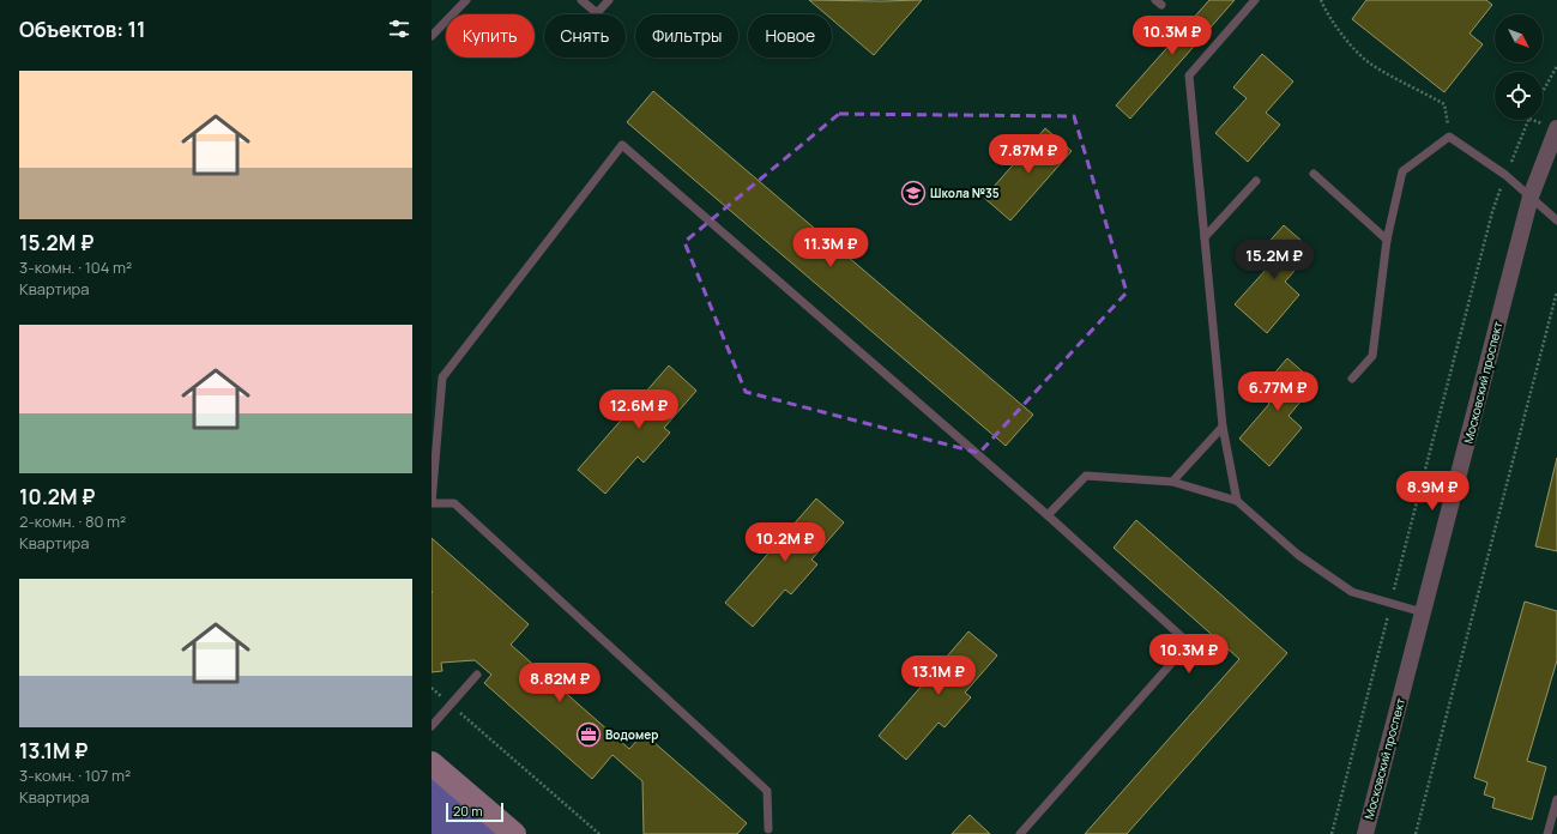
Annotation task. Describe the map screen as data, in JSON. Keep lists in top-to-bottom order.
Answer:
{
  "streets": {
    "street": ["Московский проспект"]
  },
  "places": {
    "school or university": ["Школа №35"],
    "office": ["Водомер"]
  },
  "scale_bar": "20 m",
  "north": "bottom right",
  "page": {
    "heading": "Объектов: 11",
    "chip": [
      "Купить",
      "Снять",
      "Фильтры",
      "Новое"
    ],
    "price": [
      "10.3M ₽",
      "7.87M ₽",
      "11.3M ₽",
      "15.2M ₽",
      "6.77M ₽",
      "12.6M ₽",
      "8.9M ₽",
      "10.2M ₽",
      "10.3M ₽",
      "13.1M ₽",
      "8.82M ₽"
    ],
    "list": [
      {
        "name": "15.2M ₽",
        "note": "3-комн. · 104 m² · Квартира"
      },
      {
        "name": "10.2M ₽",
        "note": "2-комн. · 80 m² · Квартира"
      },
      {
        "name": "13.1M ₽",
        "note": "3-комн. · 107 m² · Квартира"
      }
    ],
    "scale": "20 m"
  }
}
